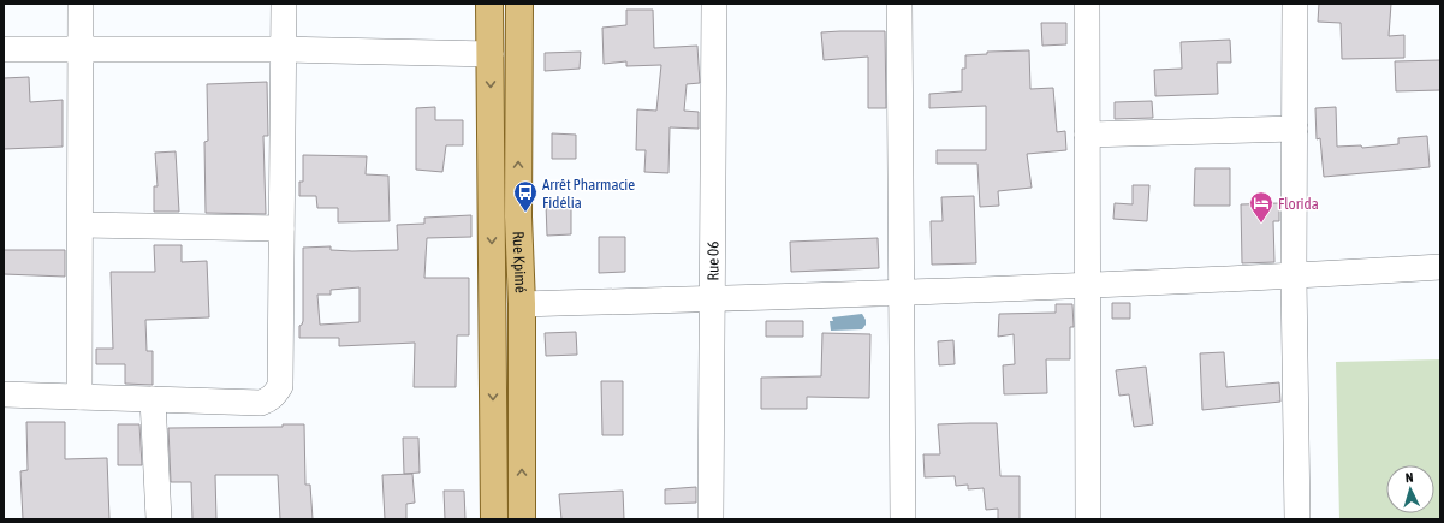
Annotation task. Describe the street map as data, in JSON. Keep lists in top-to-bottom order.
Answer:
{
  "streets": {
    "main road": ["Rue Kpimé"],
    "street": ["Rue 06"]
  },
  "places": {
    "bus stop": ["Arrêt Pharmacie Fidélia"],
    "hotel": ["Florida"]
  },
  "north": "top"
}
